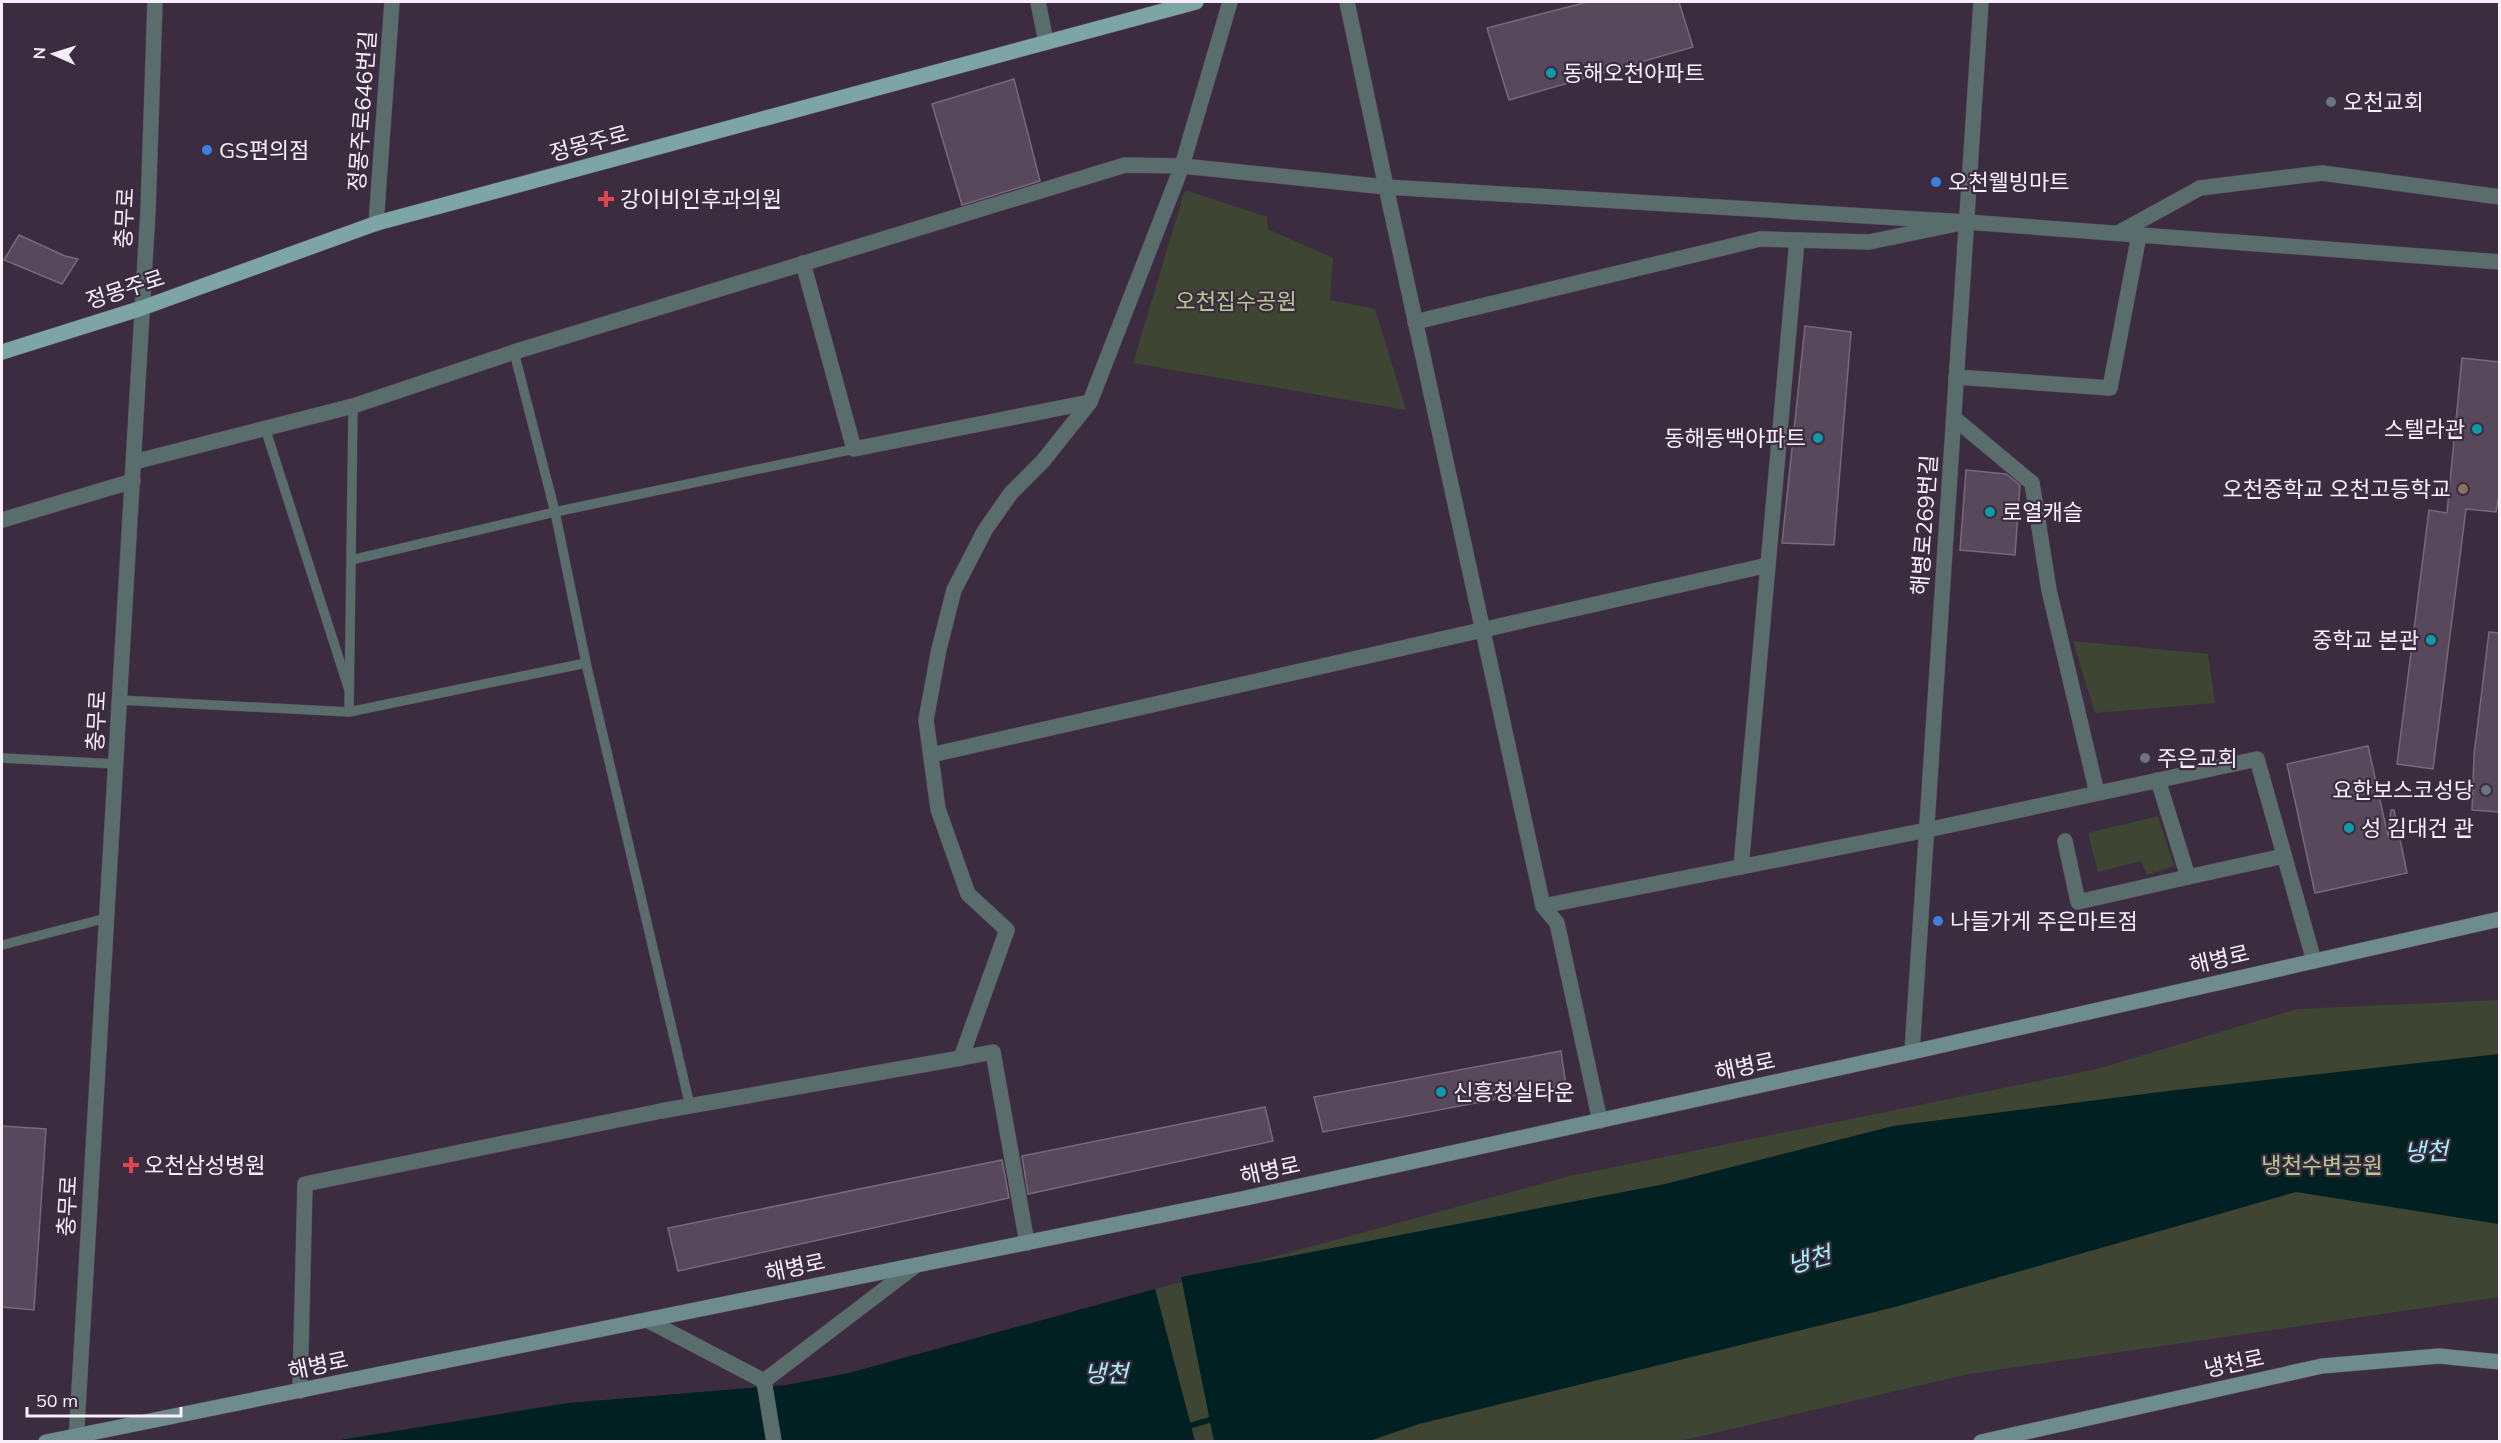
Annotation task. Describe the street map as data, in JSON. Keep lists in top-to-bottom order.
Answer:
{
  "streets": {
    "main road": ["정몽주로", "해병로", "냉천로"],
    "street": ["정몽주로646번길", "충무로", "해병로269번길"]
  },
  "crossings": [
    ["정몽주로646번길", "정몽주로"],
    ["정몽주로", "충무로"],
    ["충무로", "해병로"],
    ["해병로269번길", "해병로"]
  ],
  "water": ["냉천"],
  "parks": ["오천집수공원", "냉천수변공원"],
  "places": {
    "other": [
      "동해오천아파트",
      "오천교회",
      "GS편의점",
      "오천웰빙마트",
      "스텔라관",
      "동해동백아파트",
      "오천중학교 오천고등학교",
      "로열캐슬",
      "중학교 본관",
      "주은교회",
      "요한보스코성당",
      "성 김대건 관",
      "나들가게 주은마트점",
      "신흥청실타운"
    ],
    "health": ["강이비인후과의원", "오천삼성병원"]
  },
  "scale_bar": "50 m",
  "north": "left"
}
